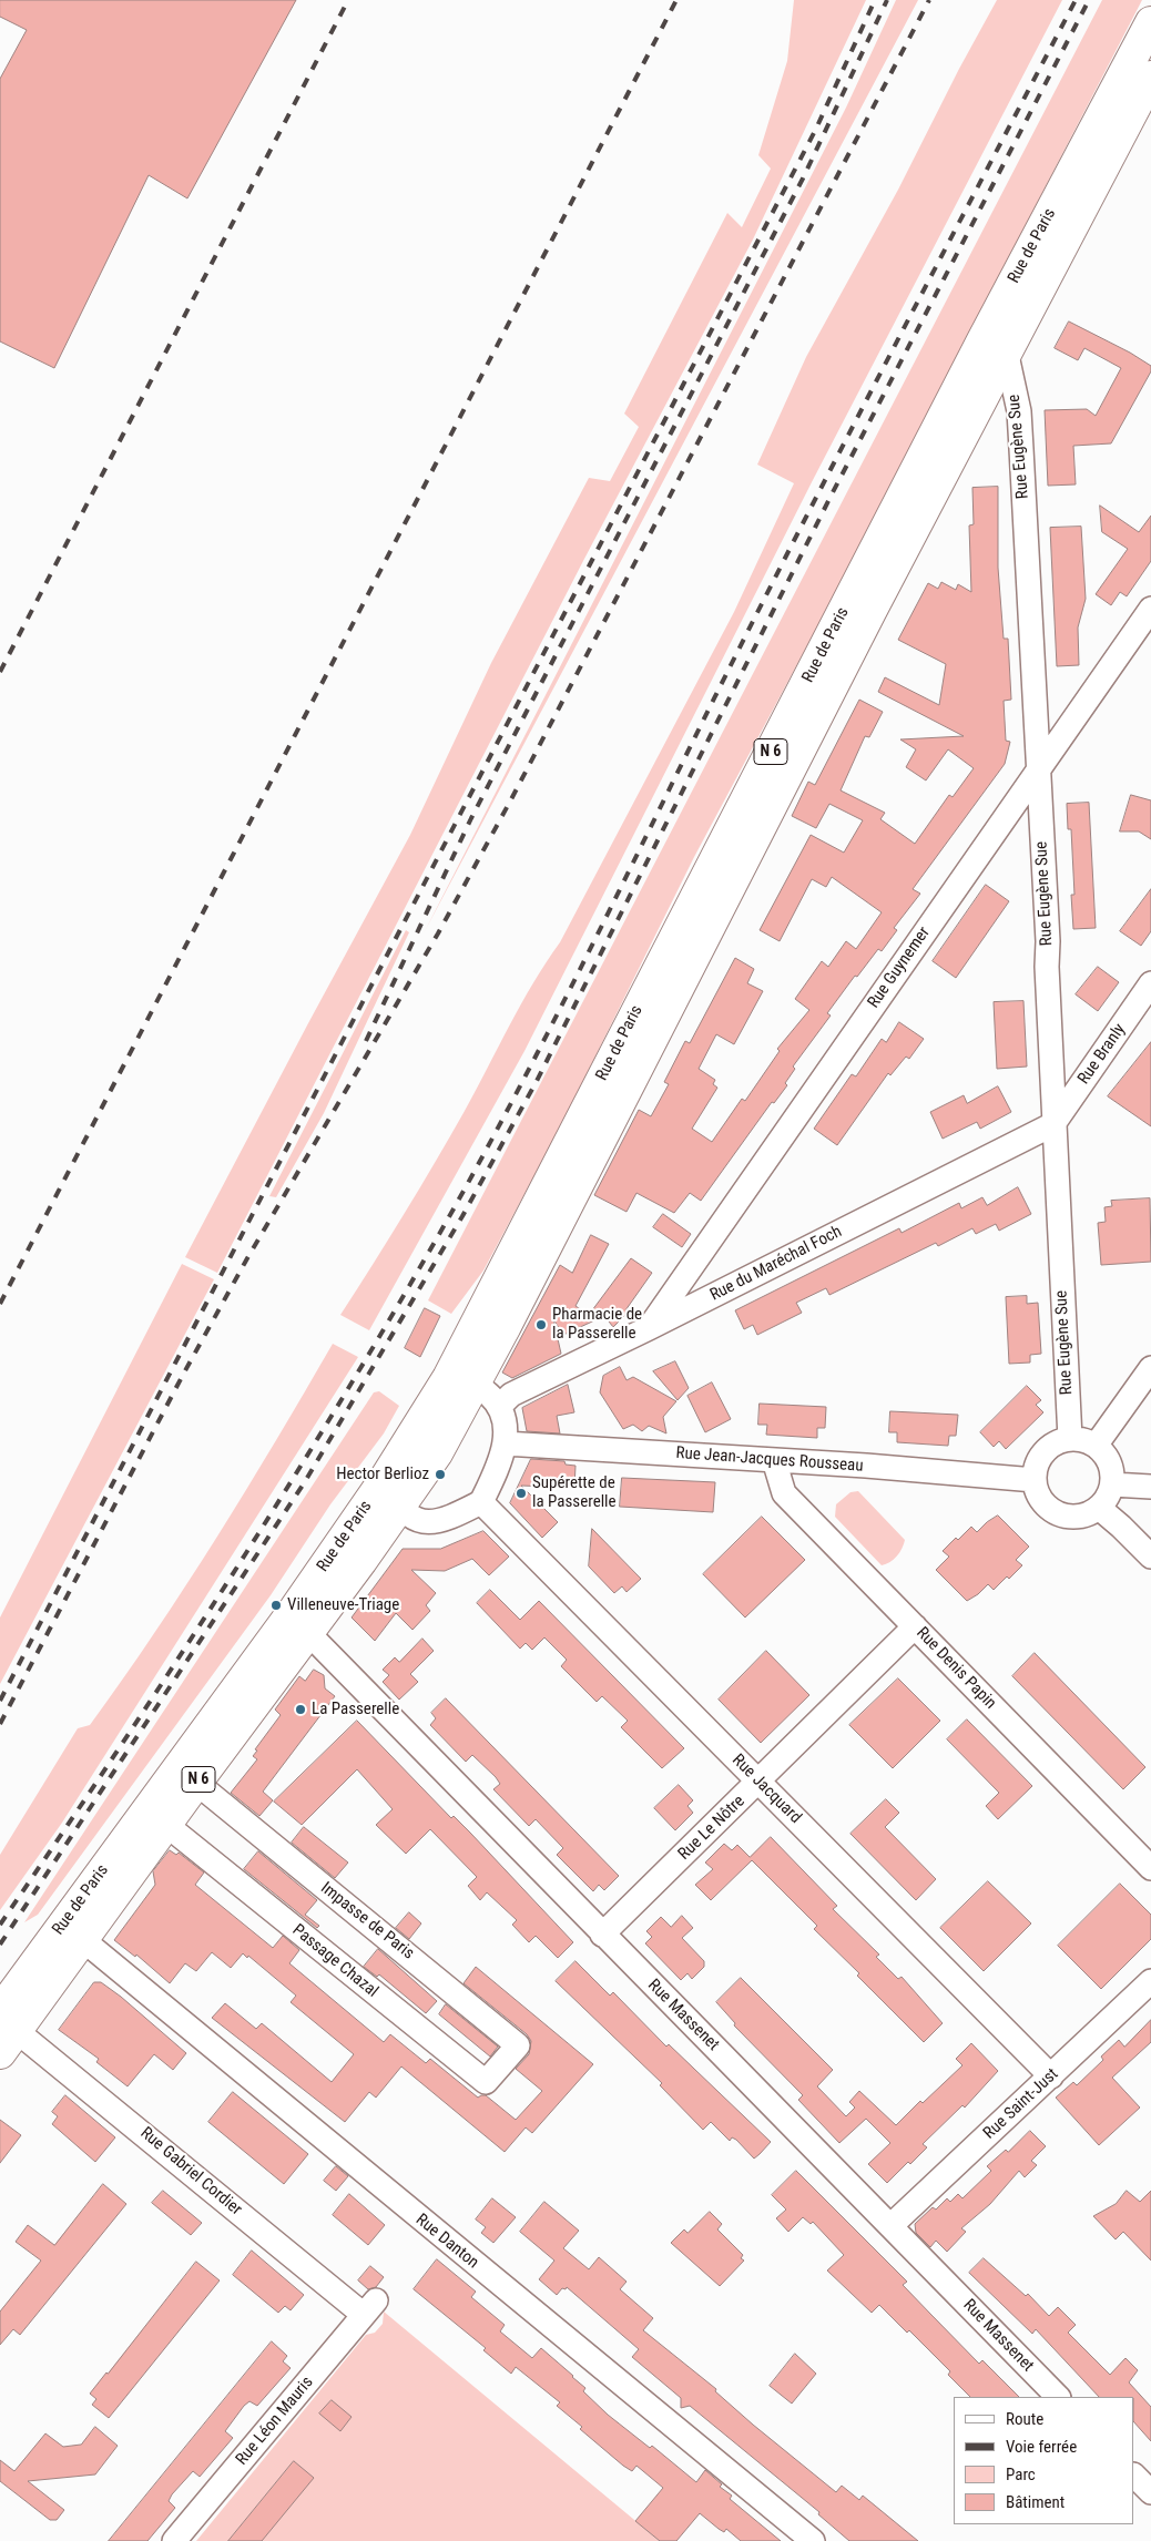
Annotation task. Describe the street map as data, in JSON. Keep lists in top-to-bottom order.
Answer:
{
  "streets": {
    "main road": ["Rue de Paris", "N 6"],
    "street": [
      "Rue Eugène Sue",
      "Rue Guynemer",
      "Rue Branly",
      "Rue du Maréchal Foch",
      "Rue Jean-Jacques Rousseau",
      "Rue Denis Papin",
      "Rue Jacquard",
      "Rue Le Nôtre",
      "Impasse de Paris",
      "Passage Chazal",
      "Rue Massenet",
      "Rue Saint-Just",
      "Rue Gabriel Cordier",
      "Rue Danton",
      "Rue Léon Mauris"
    ]
  },
  "crossings": [
    ["Rue de Paris", "Rue Eugène Sue"],
    ["Rue de Paris", "Impasse de Paris"],
    ["Rue de Paris", "Passage Chazal"],
    ["Rue de Paris", "Rue Massenet"],
    ["Rue de Paris", "Rue Gabriel Cordier"],
    ["Rue de Paris", "Rue Danton"],
    ["Rue Eugène Sue", "Rue Guynemer"],
    ["Rue Eugène Sue", "Rue Branly"],
    ["Rue Eugène Sue", "Rue du Maréchal Foch"],
    ["Rue Eugène Sue", "Rue Jean-Jacques Rousseau"],
    ["Rue Guynemer", "Rue du Maréchal Foch"],
    ["Rue Branly", "Rue du Maréchal Foch"],
    ["Rue Jean-Jacques Rousseau", "Rue Denis Papin"],
    ["Rue Denis Papin", "Rue Le Nôtre"],
    ["Rue Jacquard", "Rue Le Nôtre"],
    ["Rue Jacquard", "Rue Saint-Just"],
    ["Rue Le Nôtre", "Rue Massenet"],
    ["Impasse de Paris", "Passage Chazal"],
    ["Rue Massenet", "Rue Saint-Just"],
    ["Rue Gabriel Cordier", "Rue Léon Mauris"]
  ],
  "places": [
    "Pharmacie de la Passerelle",
    "Hector Berlioz",
    "Supérette de la Passerelle",
    "Villeneuve-Triage",
    "La Passerelle"
  ],
  "legend": [
    "Route",
    "Voie ferrée",
    "Parc",
    "Bâtiment"
  ]
}
